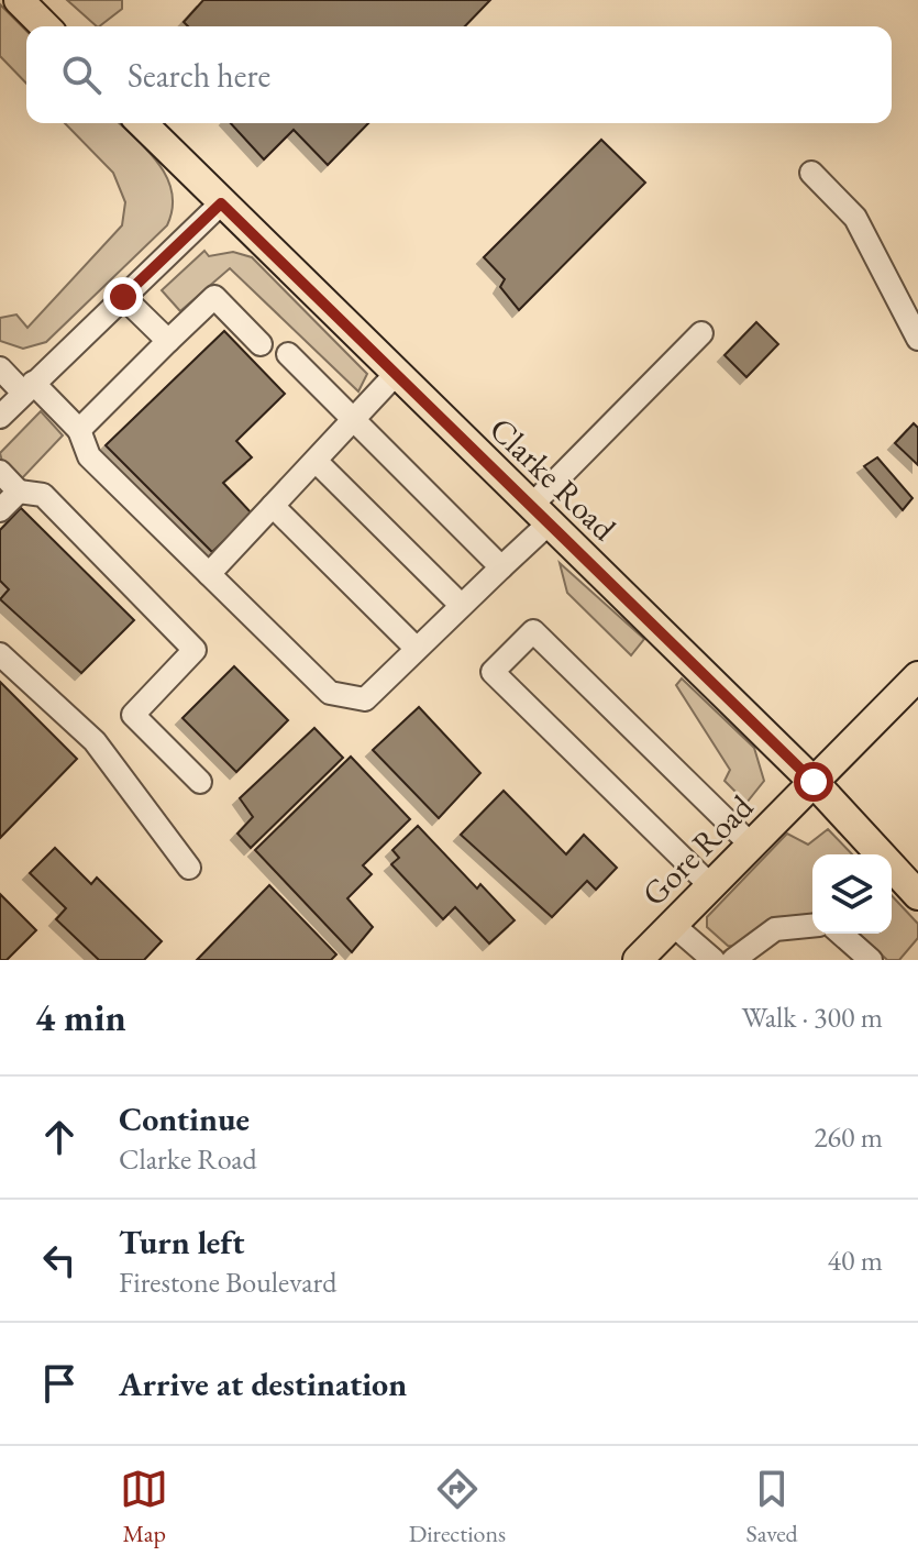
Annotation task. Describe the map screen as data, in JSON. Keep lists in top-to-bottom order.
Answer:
{
  "streets": {
    "main road": ["Clarke Road", "Gore Road"]
  },
  "crossings": [
    ["Clarke Road", "Gore Road"]
  ],
  "page": {
    "search": "Search here",
    "heading": ["4 min", "Walk · 300 m"],
    "list": [
      ["Continue", "Clarke Road", "260 m"],
      ["Turn left", "Firestone Boulevard", "40 m"],
      "Arrive at destination"
    ],
    "nav": ["Map", "Directions", "Saved"]
  }
}
